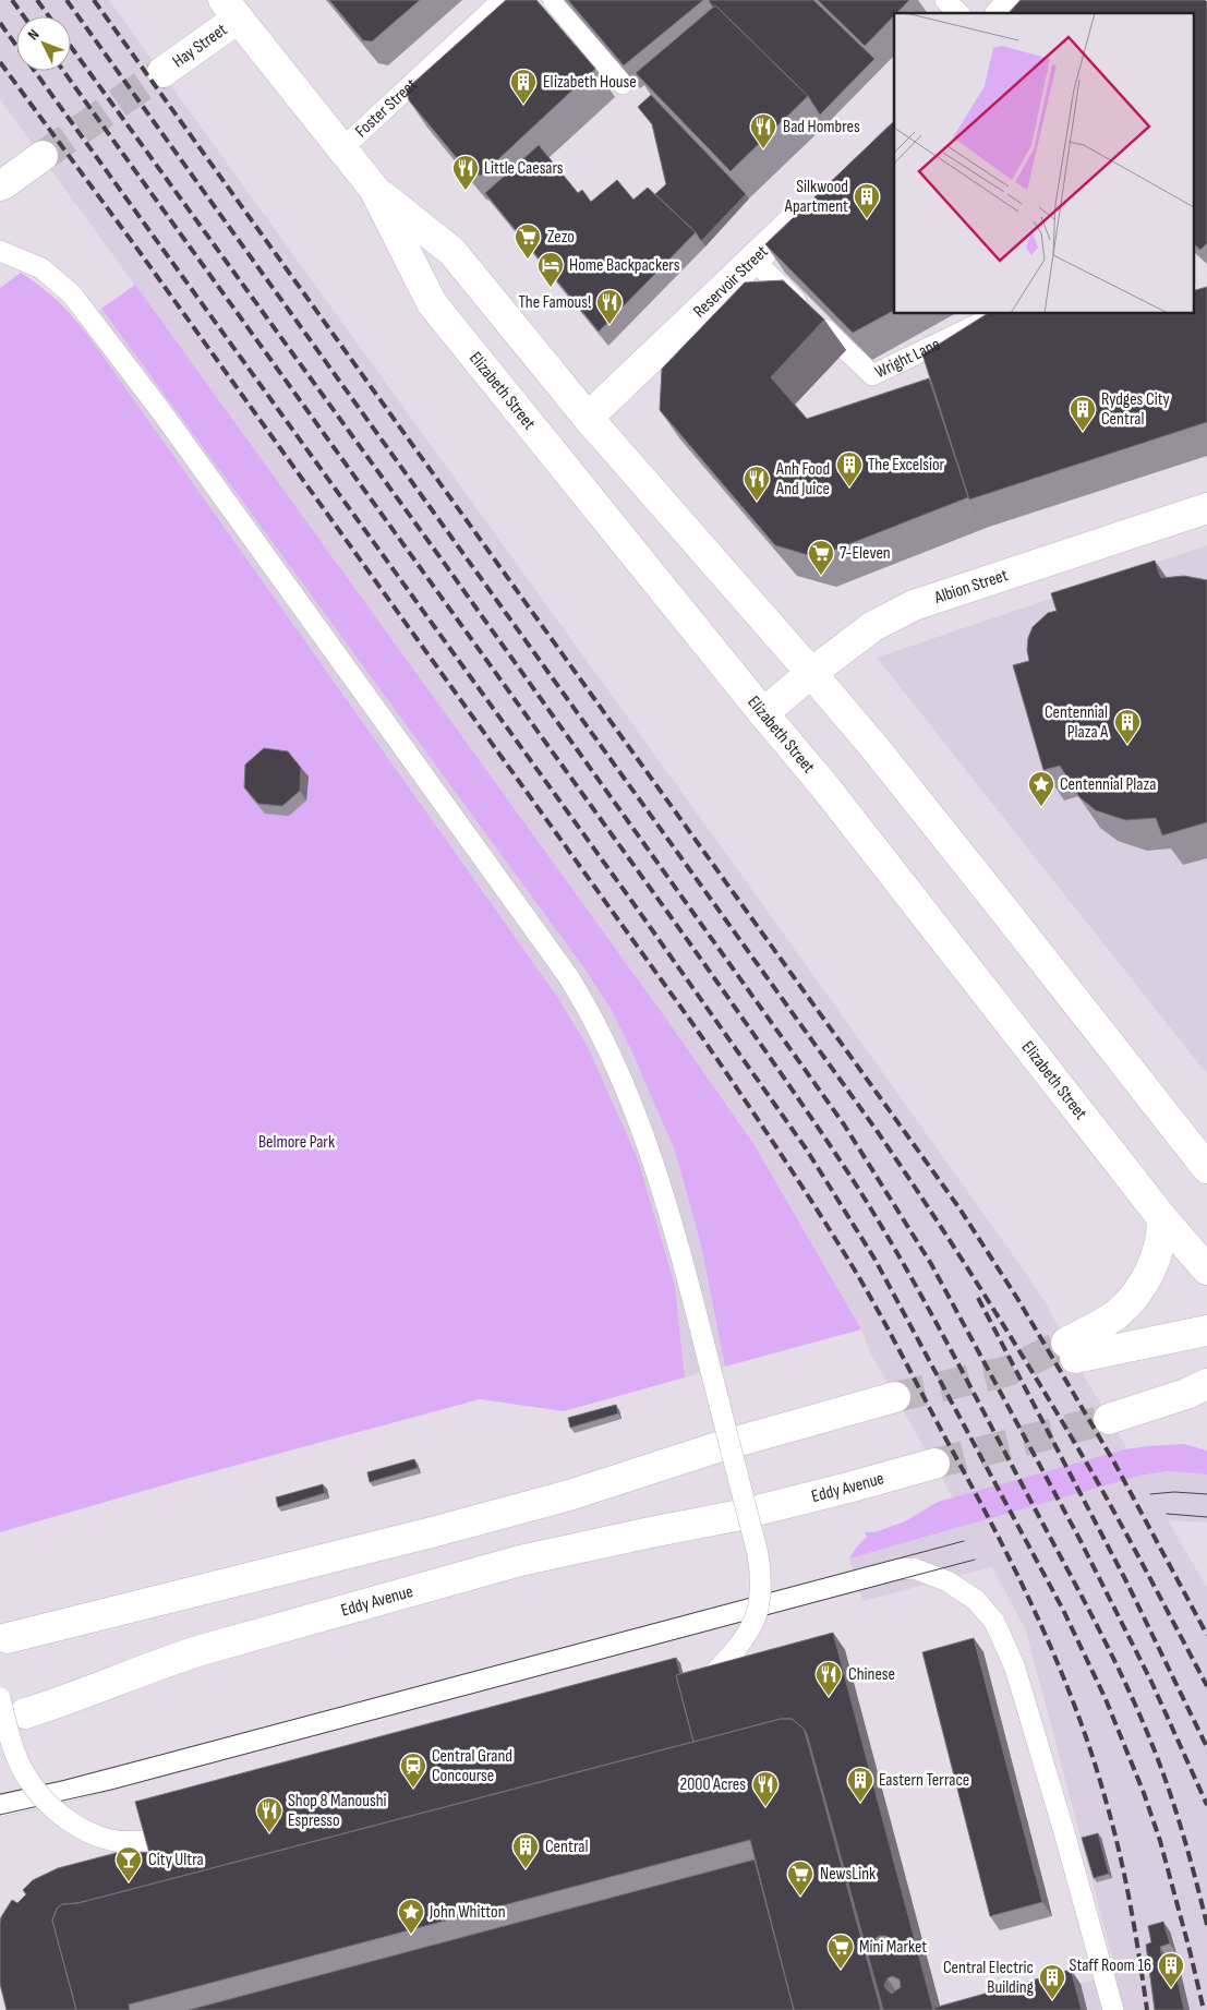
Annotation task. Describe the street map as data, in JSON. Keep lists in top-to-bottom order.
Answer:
{
  "streets": {
    "main road": [
      "Hay Street",
      "Reservoir Street",
      "Elizabeth Street",
      "Albion Street",
      "Eddy Avenue"
    ],
    "lane": ["Foster Street", "Wright Lane"]
  },
  "crossings": [
    ["Hay Street", "Elizabeth Street"],
    ["Foster Street", "Elizabeth Street"],
    ["Reservoir Street", "Wright Lane"],
    ["Reservoir Street", "Elizabeth Street"],
    ["Elizabeth Street", "Albion Street"]
  ],
  "parks": ["Belmore Park"],
  "places": {
    "building": [
      "Elizabeth House",
      "Silkwood Apartment",
      "Rydges City Central",
      "The Excelsior",
      "Centennial Plaza A",
      "Eastern Terrace",
      "Central",
      "Staff Room 16",
      "Central Electric Building"
    ],
    "restaurant": [
      "Bad Hombres",
      "Little Caesars",
      "The Famous!",
      "Anh Food And Juice",
      "Chinese",
      "2000 Acres",
      "Shop 8 Manoushi Espresso"
    ],
    "supermarket": [
      "Zezo",
      "7-Eleven",
      "NewsLink",
      "Mini Market"
    ],
    "hotel": ["Home Backpackers"],
    "place": ["Centennial Plaza", "John Whitton"],
    "station": ["Central Grand Concourse"],
    "bar": ["City Ultra"]
  },
  "north": "top left"
}
